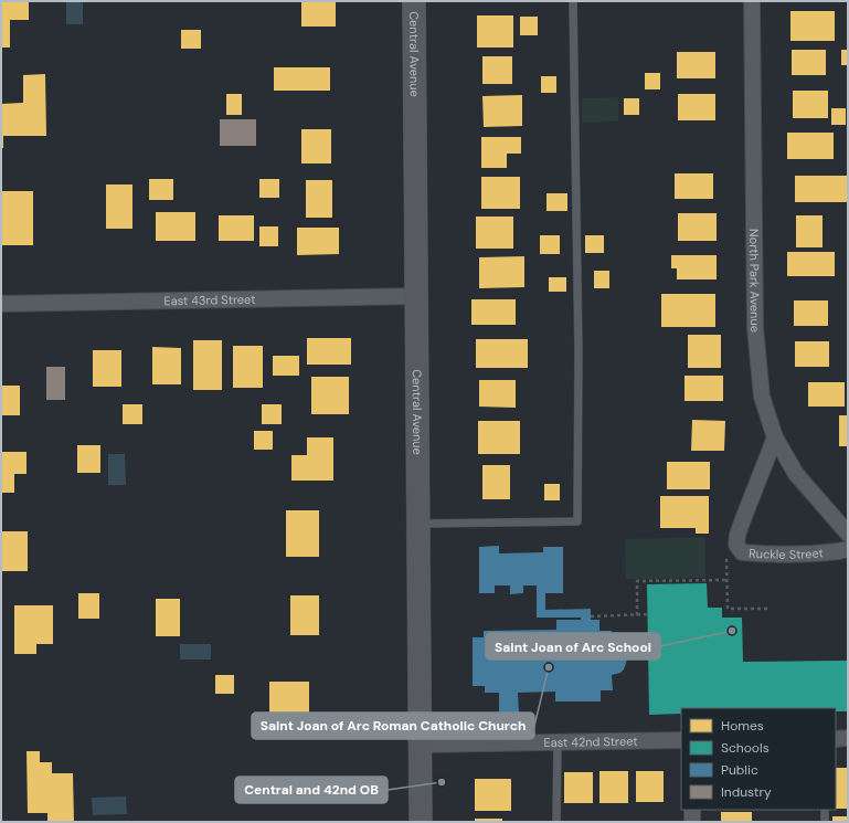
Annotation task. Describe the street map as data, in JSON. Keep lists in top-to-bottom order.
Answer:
{
  "streets": {
    "main road": ["Central Avenue"],
    "street": [
      "North Park Avenue",
      "East 43rd Street",
      "Ruckle Street",
      "East 42nd Street"
    ]
  },
  "crossings": [
    ["Central Avenue", "East 43rd Street"],
    ["Central Avenue", "East 42nd Street"],
    ["North Park Avenue", "Ruckle Street"]
  ],
  "places": ["Saint Joan of Arc School", "Saint Joan of Arc Roman Catholic Church", "Central and 42nd OB"],
  "legend": [
    "Homes",
    "Schools",
    "Public",
    "Industry"
  ]
}
